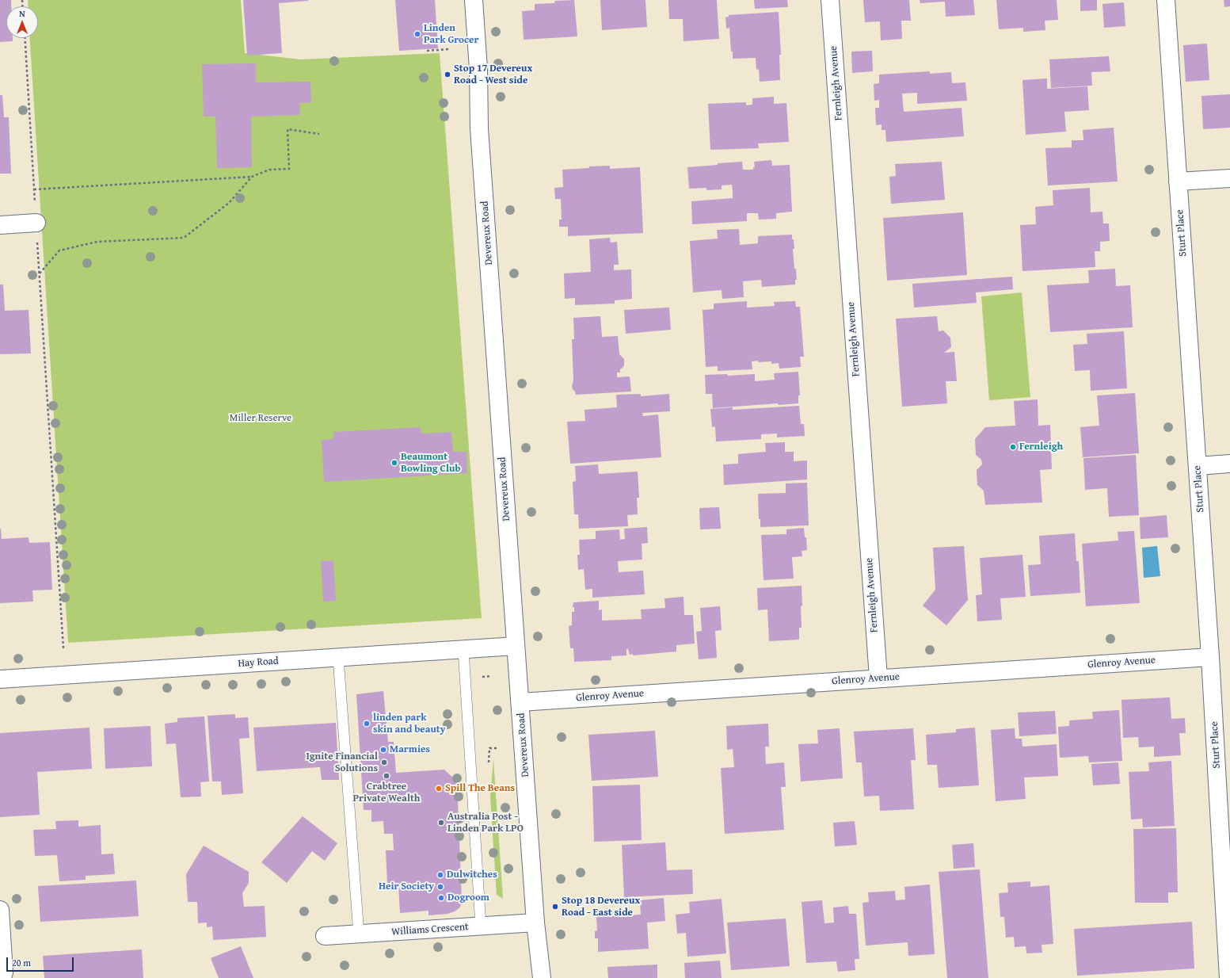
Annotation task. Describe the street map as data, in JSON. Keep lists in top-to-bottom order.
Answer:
{
  "streets": {
    "street": [
      "Fernleigh Avenue",
      "Devereux Road",
      "Sturt Place",
      "Hay Road",
      "Glenroy Avenue",
      "Williams Crescent"
    ]
  },
  "crossings": [
    ["Fernleigh Avenue", "Glenroy Avenue"],
    ["Devereux Road", "Hay Road"],
    ["Devereux Road", "Glenroy Avenue"],
    ["Devereux Road", "Williams Crescent"],
    ["Sturt Place", "Glenroy Avenue"]
  ],
  "parks": ["Miller Reserve"],
  "places": [
    "Linden Park Grocer",
    "Stop 17 Devereux Road - West side",
    "Fernleigh",
    "Beaumont Bowling Club",
    "linden park skin and beauty",
    "Marmies",
    "Ignite Financial Solutions",
    "Crabtree Private Wealth",
    "Spill The Beans",
    "Australia Post - Linden Park LPO",
    "Dulwitches",
    "Heir Society",
    "Dogroom",
    "Stop 18 Devereux Road - East side"
  ],
  "scale_bar": "20 m",
  "north": "top"
}
